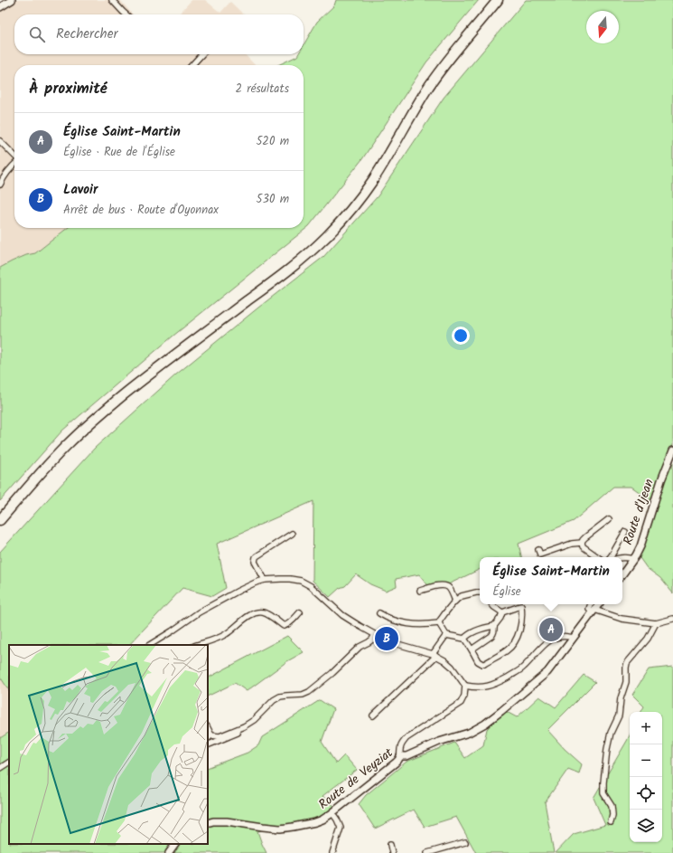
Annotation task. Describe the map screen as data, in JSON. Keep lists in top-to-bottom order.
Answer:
{
  "streets": {
    "street": ["Route d'Ijean", "Route de Veyziat"]
  },
  "north": "bottom",
  "page": {
    "search": "Rechercher",
    "heading": ["À proximité", "2 résultats"],
    "list": [
      {
        "mark": "A",
        "name": "Église Saint-Martin",
        "note": "Église · Rue de l'Église",
        "value": "520 m"
      },
      {
        "mark": "B",
        "name": "Lavoir",
        "note": "Arrêt de bus · Route d'Oyonnax",
        "value": "530 m"
      }
    ],
    "popup": ["Église Saint-Martin", "Église"],
    "pins": ["A", "B"],
    "map_buttons": ["+", "−"]
  }
}
